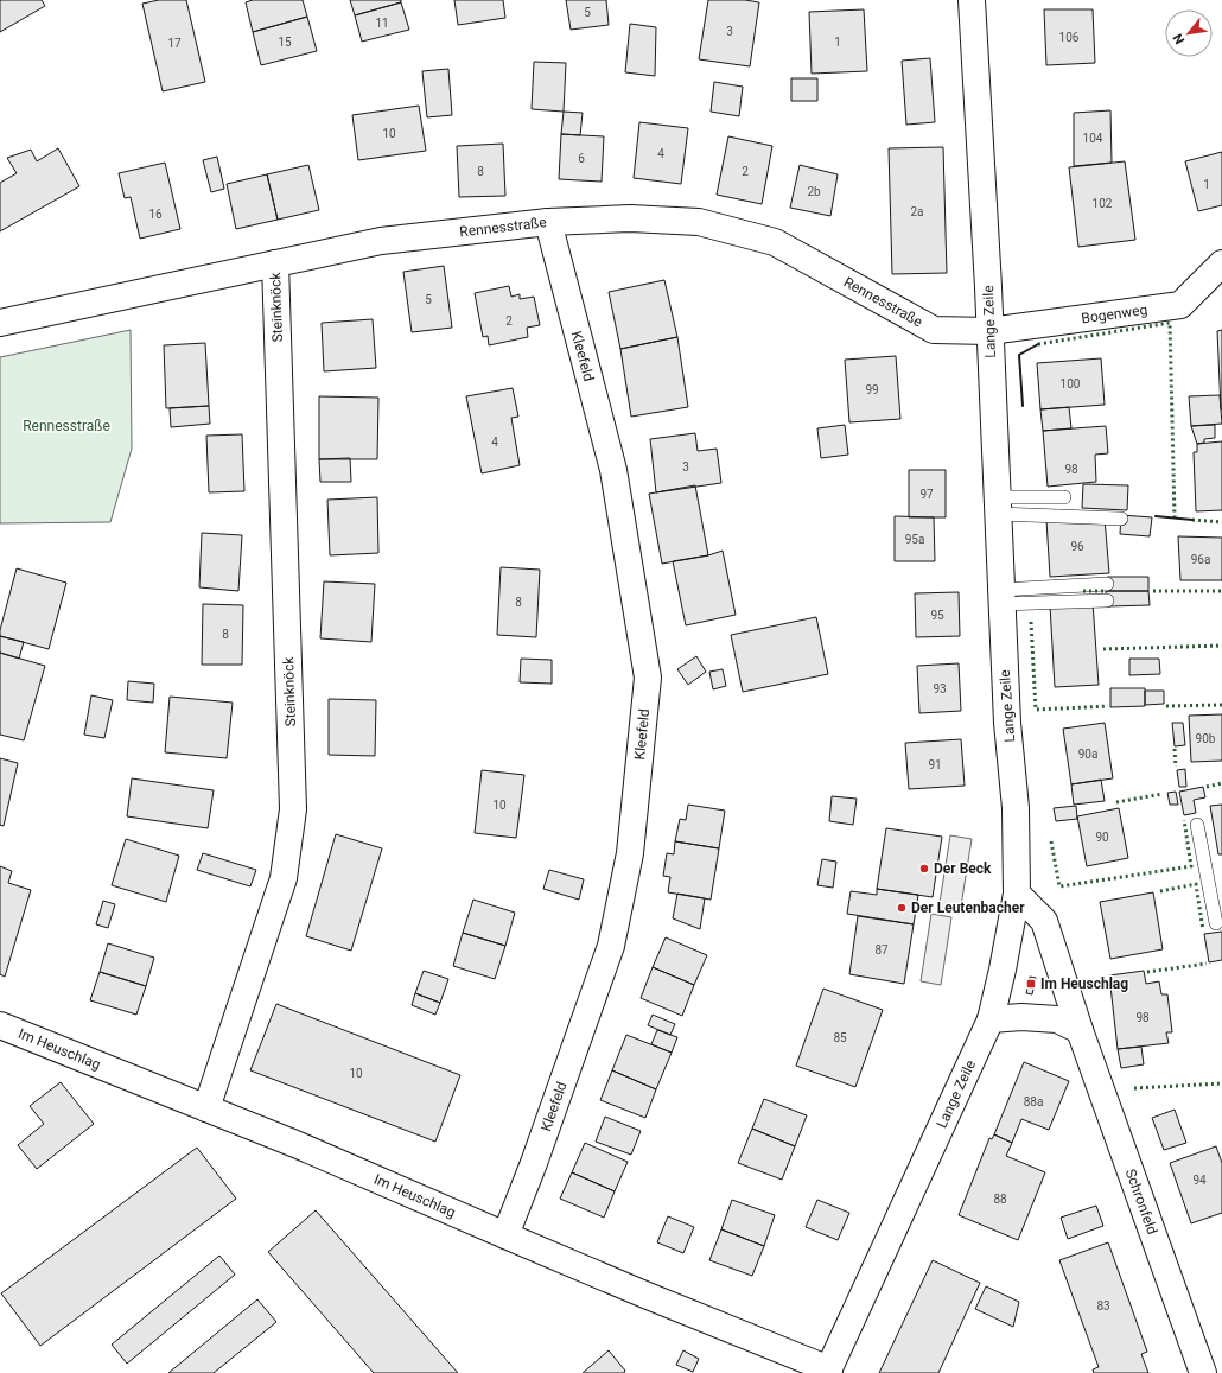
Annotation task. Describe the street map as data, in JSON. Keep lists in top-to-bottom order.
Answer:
{
  "streets": {
    "street": [
      "Rennesstraße",
      "Steinknöck",
      "Bogenweg",
      "Lange Zeile",
      "Kleefeld",
      "Im Heuschlag",
      "Schronfeld"
    ]
  },
  "crossings": [
    ["Rennesstraße", "Steinknöck"],
    ["Rennesstraße", "Bogenweg"],
    ["Rennesstraße", "Lange Zeile"],
    ["Rennesstraße", "Kleefeld"],
    ["Steinknöck", "Im Heuschlag"],
    ["Bogenweg", "Lange Zeile"],
    ["Lange Zeile", "Im Heuschlag"],
    ["Lange Zeile", "Schronfeld"],
    ["Kleefeld", "Im Heuschlag"]
  ],
  "parks": ["Rennesstraße"],
  "places": {
    "other": ["Der Beck", "Der Leutenbacher"],
    "transit": ["Im Heuschlag"]
  },
  "house_numbers": [
    "5",
    "11",
    "3",
    "106",
    "15",
    "1",
    "17",
    "10",
    "104",
    "4",
    "6",
    "8",
    "2",
    "1",
    "2b",
    "102",
    "2a",
    "16",
    "5",
    "2",
    "100",
    "99",
    "4",
    "3",
    "98",
    "97",
    "95a",
    "96",
    "96a",
    "8",
    "95",
    "8",
    "93",
    "90b",
    "90a",
    "91",
    "10",
    "90",
    "87",
    "98",
    "85",
    "10",
    "88a",
    "94",
    "88",
    "83"
  ],
  "north": "bottom left"
}
